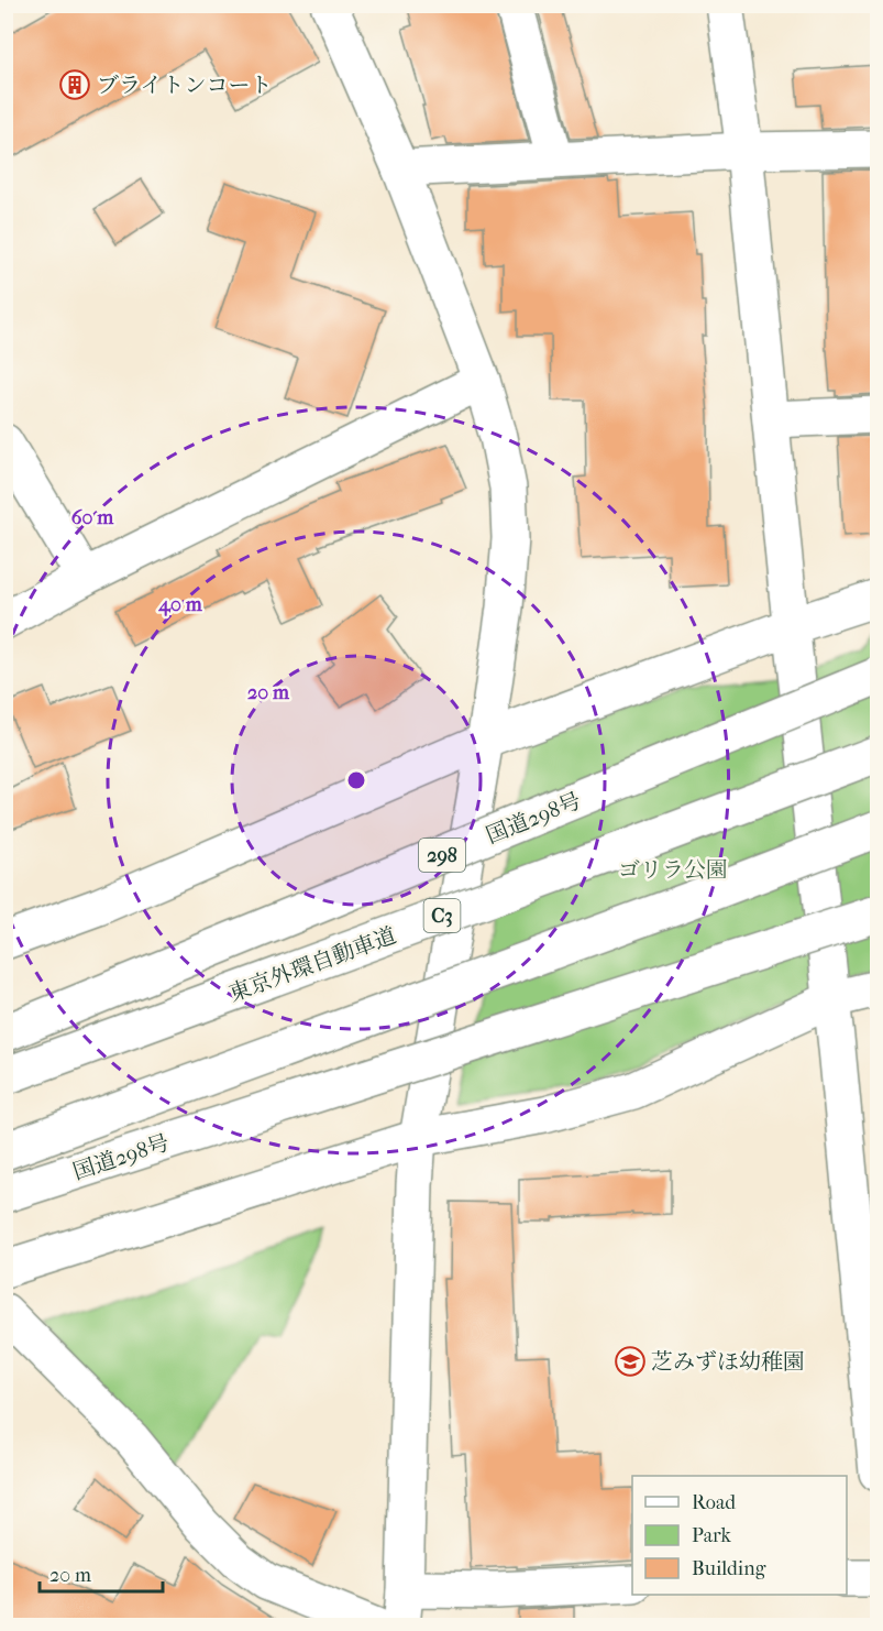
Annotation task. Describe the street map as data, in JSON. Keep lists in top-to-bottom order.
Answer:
{
  "streets": {
    "main road": [
      "国道298号",
      "298",
      "C3",
      "東京外環自動車道"
    ]
  },
  "parks": ["ゴリラ公園"],
  "places": {
    "building": ["ブライトンコート"],
    "school or university": ["芝みずほ幼稚園"]
  },
  "legend": ["Road", "Park", "Building"],
  "scale_bar": "20 m",
  "rings": ["60 m", "40 m", "20 m"]
}
